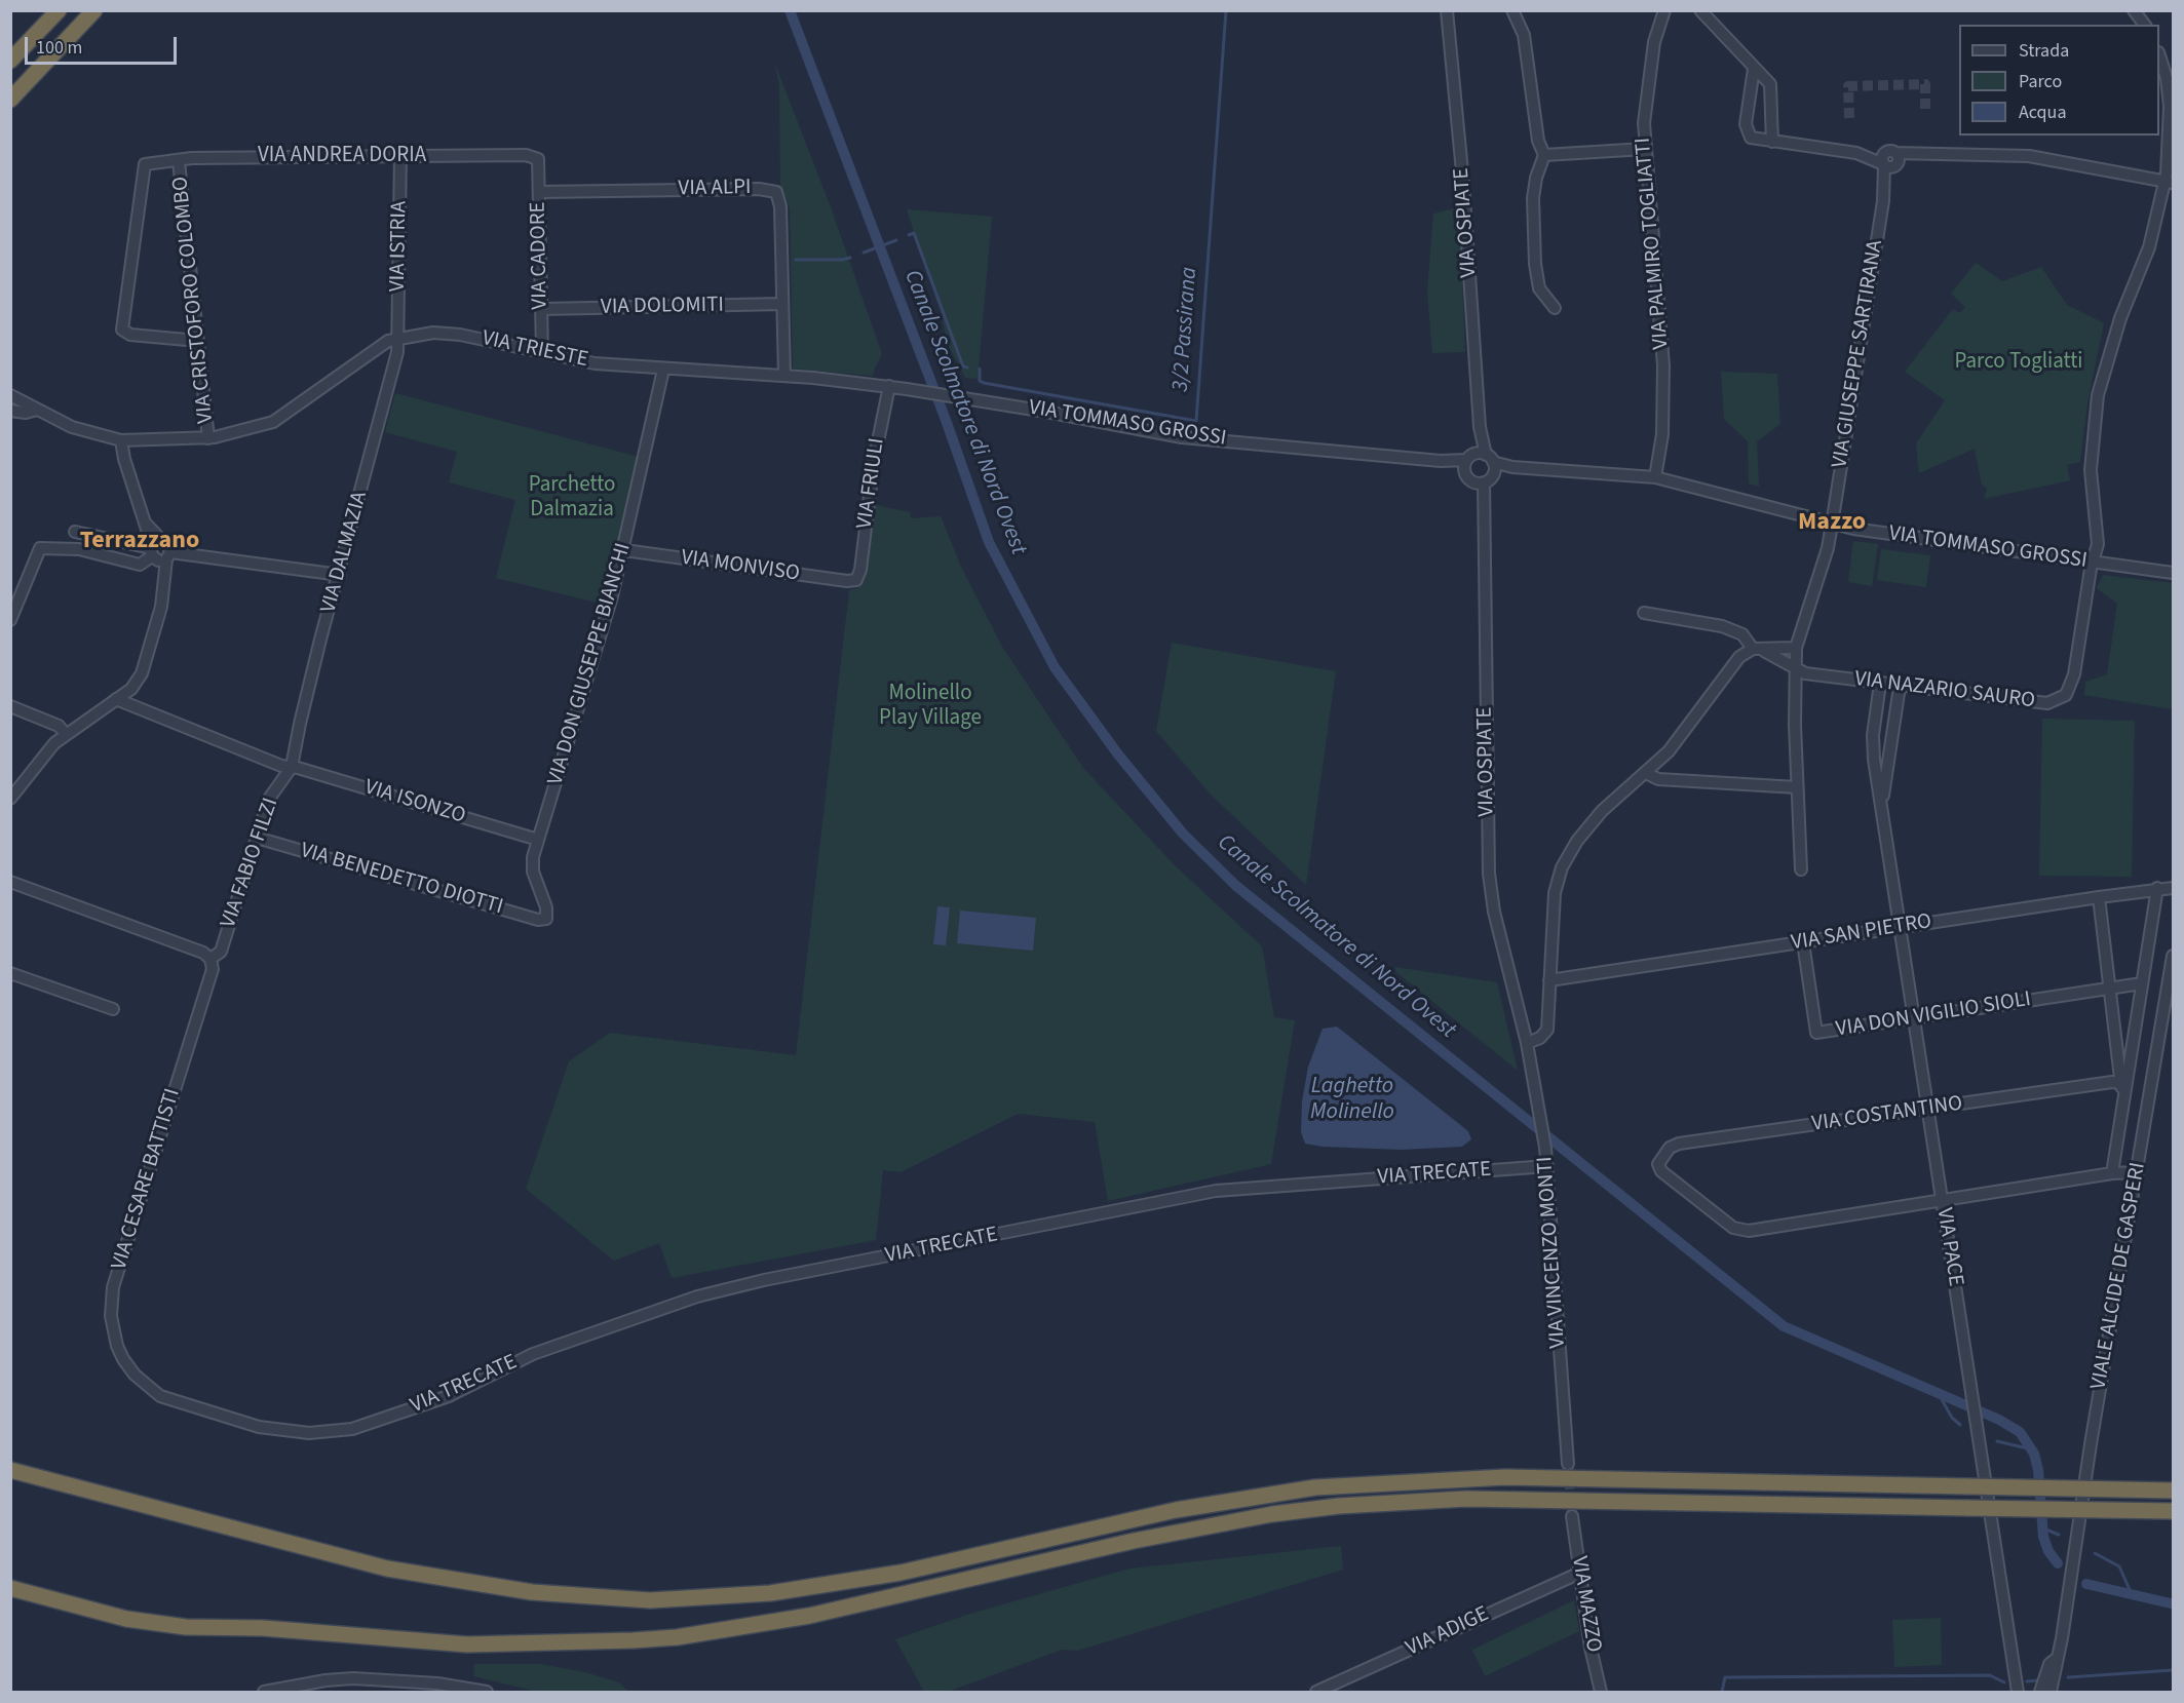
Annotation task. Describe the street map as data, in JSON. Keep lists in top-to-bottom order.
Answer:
{
  "streets": {
    "street": [
      "VIA ANDREA DORIA",
      "VIA ALPI",
      "VIA OSPIATE",
      "VIA PALMIRO TOGLIATTI",
      "VIA ISTRIA",
      "VIA CADORE",
      "VIA CRISTOFORO COLOMBO",
      "VIA DOLOMITI",
      "VIA TRIESTE",
      "VIA GIUSEPPE SARTIRANA",
      "VIA TOMMASO GROSSI",
      "VIA FRIULI",
      "VIA DALMAZIA",
      "VIA MONVISO",
      "VIA DON GIUSEPPE BIANCHI",
      "VIA NAZARIO SAURO",
      "VIA ISONZO",
      "VIA FABIO FILZI",
      "VIA BENEDETTO DIOTTI",
      "VIA SAN PIETRO",
      "VIA DON VIGILIO SIOLI",
      "VIA COSTANTINO",
      "VIA TRECATE",
      "VIA CESARE BATTISTI",
      "VIA PACE",
      "VIA VINCENZO MONTI",
      "VIALE ALCIDE DE GASPERI",
      "VIA MAZZO",
      "VIA ADIGE"
    ]
  },
  "crossings": [
    ["VIA ANDREA DORIA", "VIA ISTRIA"],
    ["VIA ANDREA DORIA", "VIA CADORE"],
    ["VIA ANDREA DORIA", "VIA CRISTOFORO COLOMBO"],
    ["VIA ALPI", "VIA CADORE"],
    ["VIA ALPI", "VIA DOLOMITI"],
    ["VIA OSPIATE", "VIA TOMMASO GROSSI"],
    ["VIA OSPIATE", "VIA VINCENZO MONTI"],
    ["VIA PALMIRO TOGLIATTI", "VIA TOMMASO GROSSI"],
    ["VIA ISTRIA", "VIA TRIESTE"],
    ["VIA ISTRIA", "VIA DALMAZIA"],
    ["VIA CADORE", "VIA DOLOMITI"],
    ["VIA CADORE", "VIA TRIESTE"],
    ["VIA CRISTOFORO COLOMBO", "VIA TRIESTE"],
    ["VIA TRIESTE", "VIA TOMMASO GROSSI"],
    ["VIA TRIESTE", "VIA FRIULI"],
    ["VIA TRIESTE", "VIA DALMAZIA"],
    ["VIA TRIESTE", "VIA DON GIUSEPPE BIANCHI"],
    ["VIA GIUSEPPE SARTIRANA", "VIA TOMMASO GROSSI"],
    ["VIA TOMMASO GROSSI", "VIA FRIULI"],
    ["VIA TOMMASO GROSSI", "VIA NAZARIO SAURO"],
    ["VIA FRIULI", "VIA MONVISO"],
    ["VIA DALMAZIA", "VIA ISONZO"],
    ["VIA DALMAZIA", "VIA FABIO FILZI"],
    ["VIA MONVISO", "VIA DON GIUSEPPE BIANCHI"],
    ["VIA DON GIUSEPPE BIANCHI", "VIA ISONZO"],
    ["VIA DON GIUSEPPE BIANCHI", "VIA BENEDETTO DIOTTI"],
    ["VIA NAZARIO SAURO", "VIA PACE"],
    ["VIA ISONZO", "VIA FABIO FILZI"],
    ["VIA FABIO FILZI", "VIA BENEDETTO DIOTTI"],
    ["VIA FABIO FILZI", "VIA CESARE BATTISTI"],
    ["VIA SAN PIETRO", "VIA DON VIGILIO SIOLI"],
    ["VIA SAN PIETRO", "VIA PACE"],
    ["VIA DON VIGILIO SIOLI", "VIA PACE"],
    ["VIA COSTANTINO", "VIA PACE"],
    ["VIA TRECATE", "VIA CESARE BATTISTI"],
    ["VIA TRECATE", "VIA VINCENZO MONTI"],
    ["VIA MAZZO", "VIA ADIGE"]
  ],
  "districts": ["Mazzo", "Terrazzano"],
  "water": ["3/2 Passirana", "Canale Scolmatore di Nord Ovest", "Laghetto Molinello"],
  "parks": ["Parco Togliatti", "Parchetto Dalmazia", "Molinello Play Village"],
  "legend": ["Strada", "Parco", "Acqua"],
  "scale_bar": "100 m"
}
